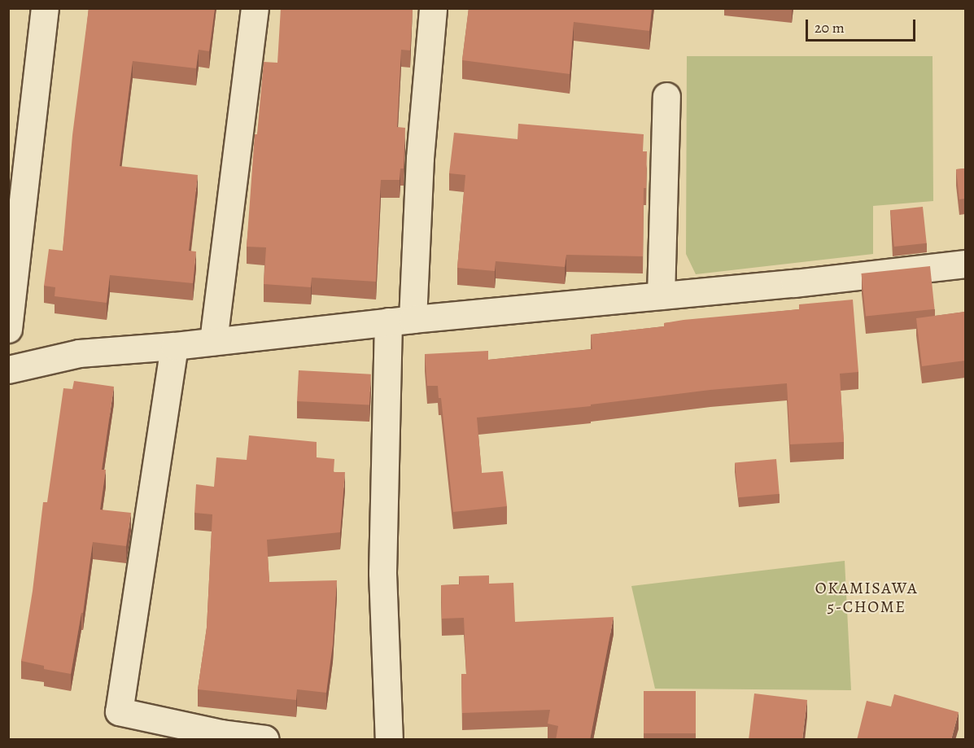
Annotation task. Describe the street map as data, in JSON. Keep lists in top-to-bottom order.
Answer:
{
  "districts": ["OKAMISAWA 5-CHOME"],
  "scale_bar": "20 m"
}
